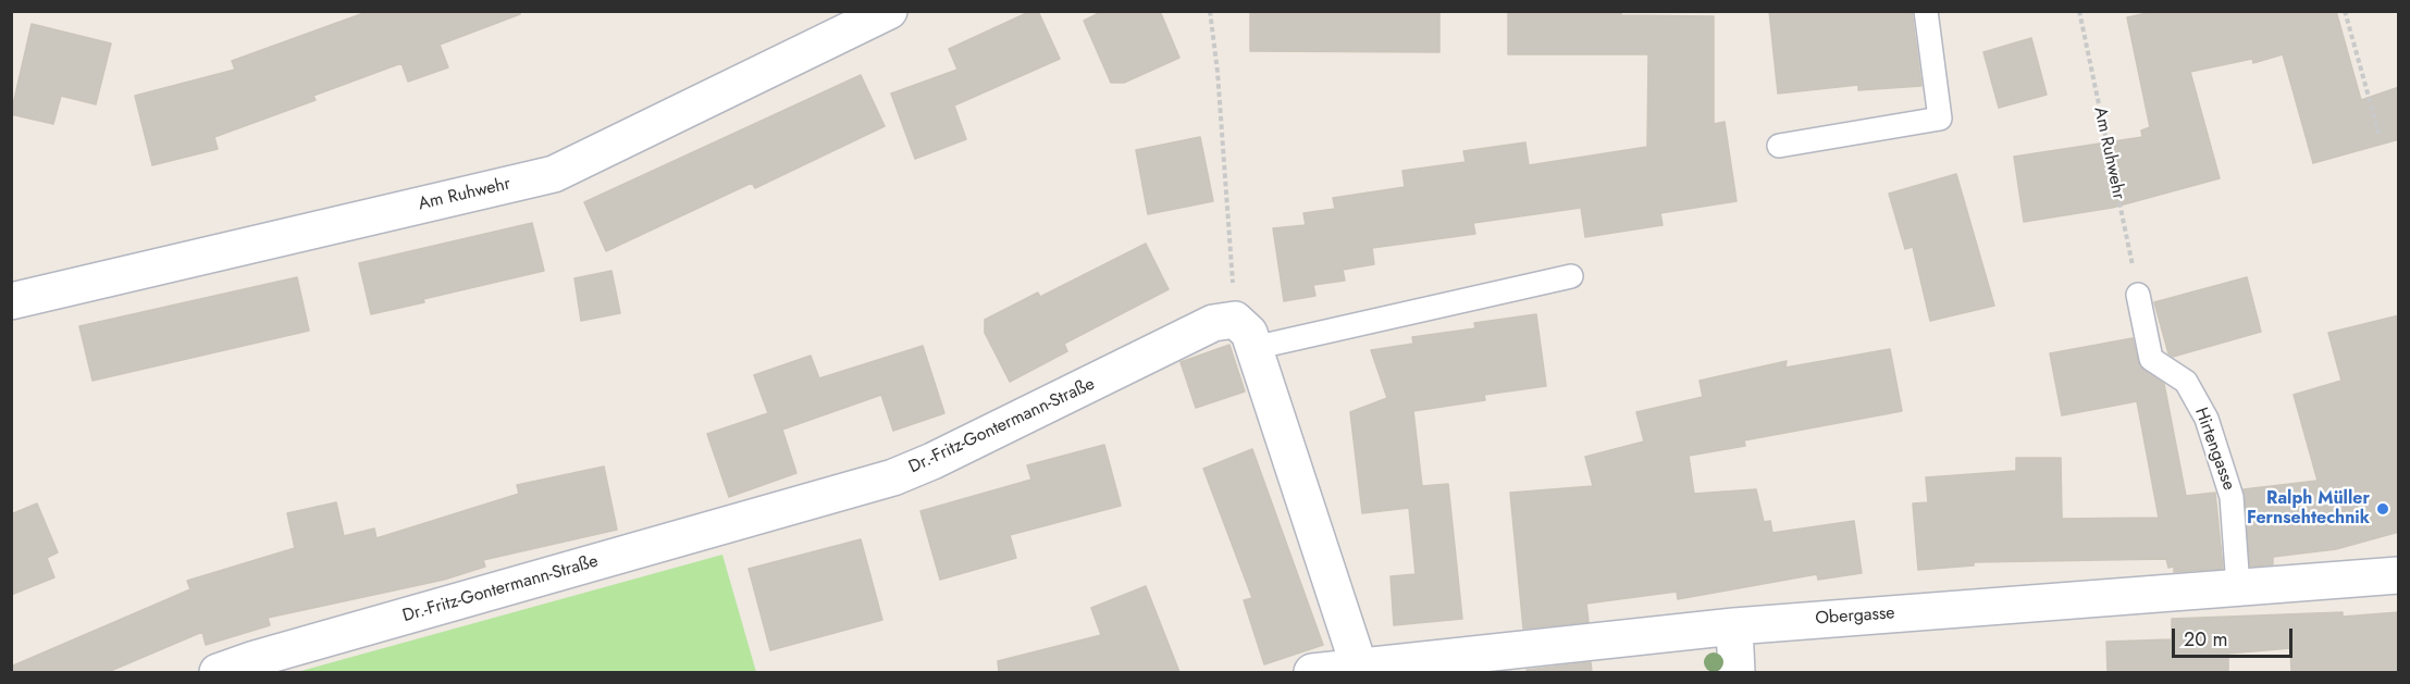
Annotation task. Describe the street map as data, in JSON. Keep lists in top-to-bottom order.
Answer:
{
  "streets": {
    "street": ["Am Ruhwehr", "Dr.-Fritz-Gontermann-Straße", "Obergasse"],
    "lane": ["Hirtengasse"]
  },
  "crossings": [
    ["Am Ruhwehr", "Hirtengasse"],
    ["Hirtengasse", "Obergasse"]
  ],
  "places": ["Ralph Müller Fernsehtechnik"],
  "scale_bar": "20 m"
}
